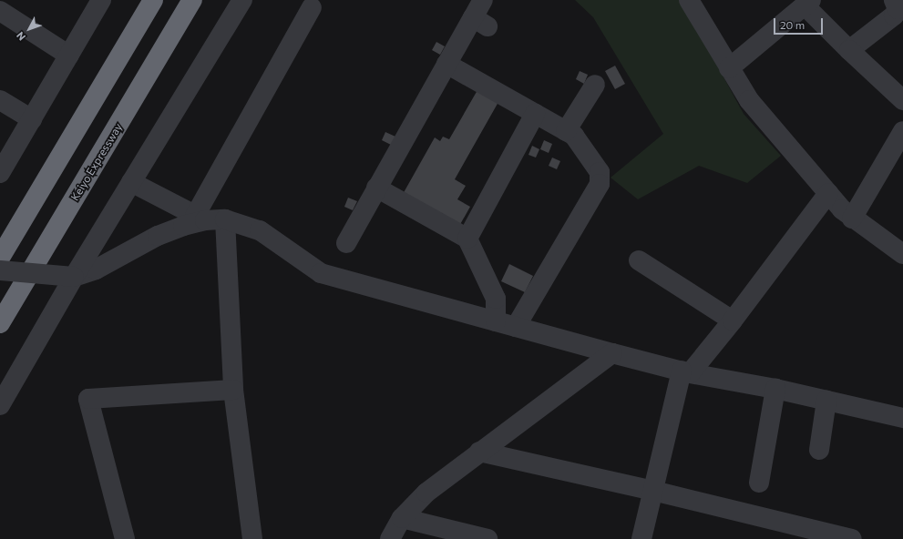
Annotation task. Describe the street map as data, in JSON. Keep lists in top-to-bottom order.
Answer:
{
  "streets": {
    "highway": ["Keiyo Expressway"]
  },
  "scale_bar": "20 m",
  "north": "bottom left"
}
